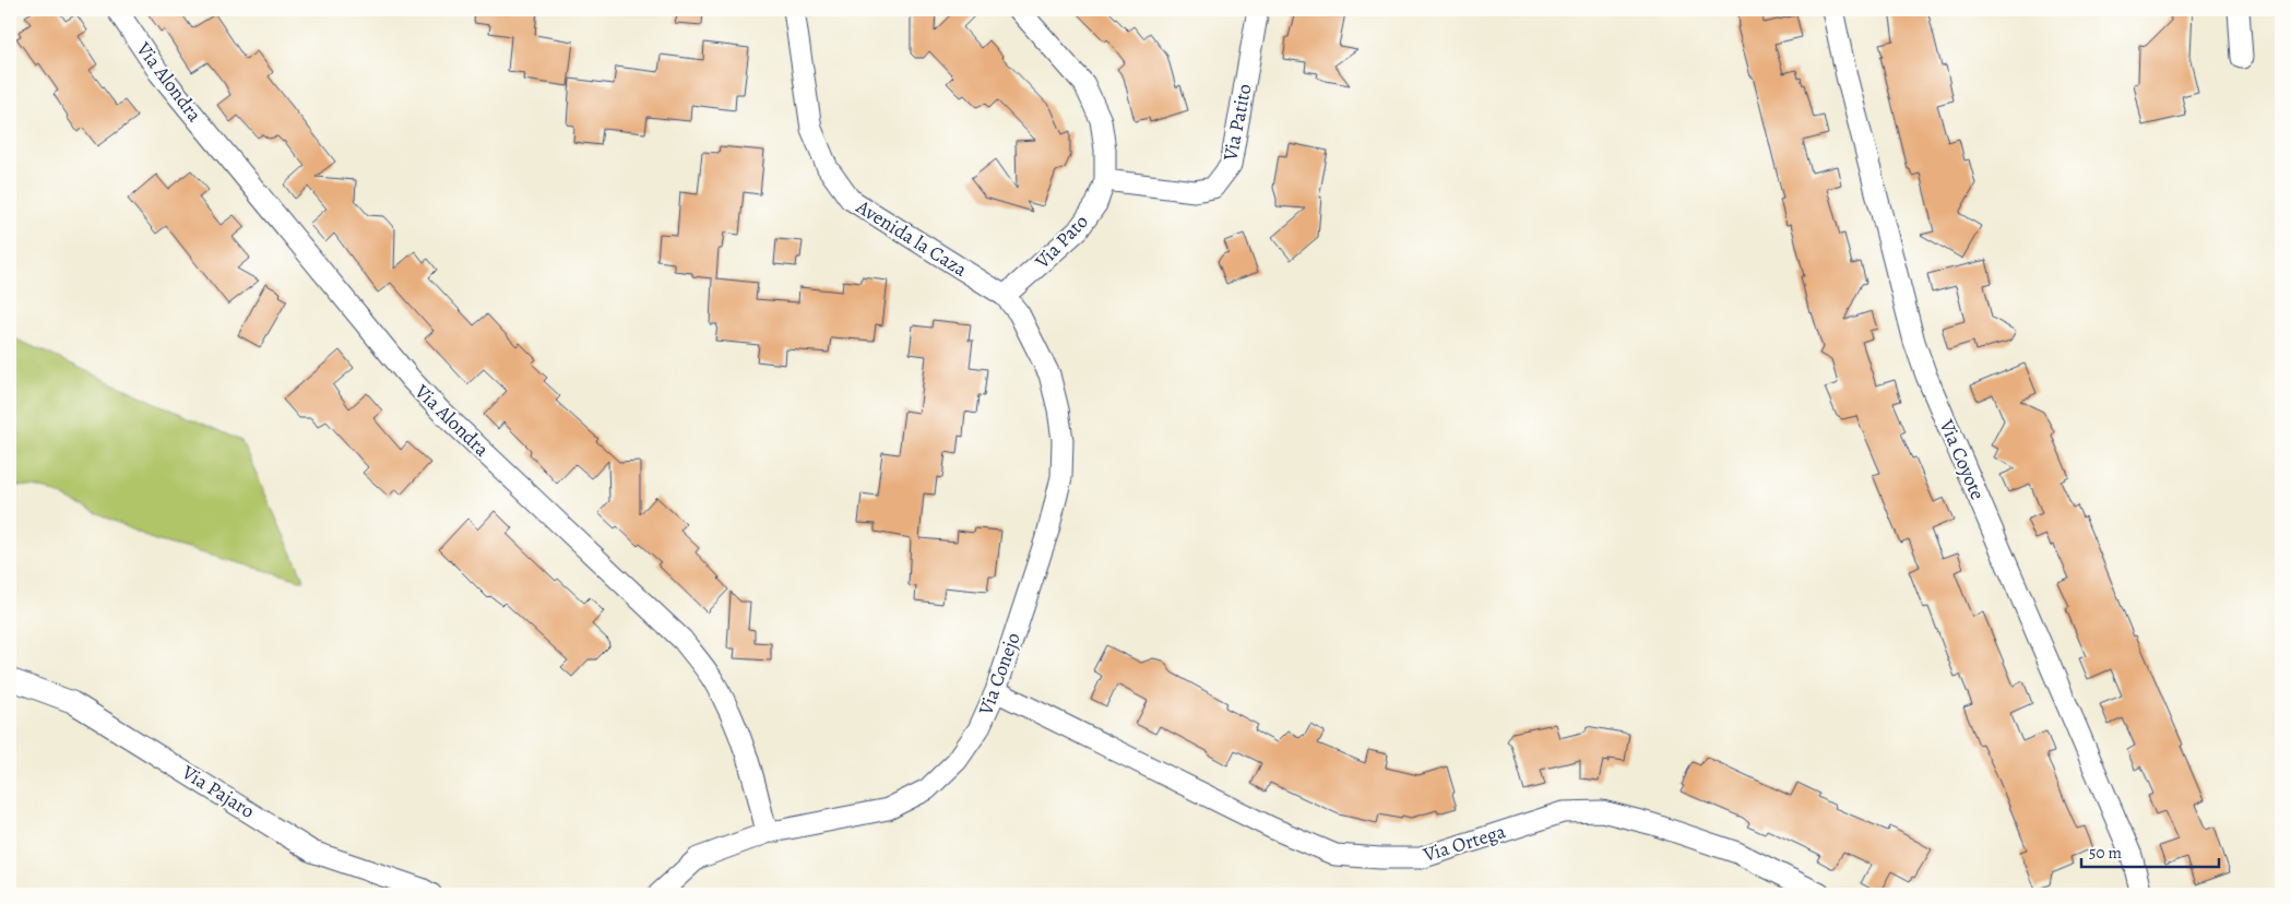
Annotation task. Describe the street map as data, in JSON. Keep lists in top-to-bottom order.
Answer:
{
  "streets": {
    "street": [
      "Via Alondra",
      "Via Patito",
      "Avenida la Caza",
      "Via Pato",
      "Via Coyote",
      "Via Conejo",
      "Via Pajaro",
      "Via Ortega"
    ]
  },
  "crossings": [
    ["Via Alondra", "Via Conejo"],
    ["Via Patito", "Via Pato"],
    ["Avenida la Caza", "Via Pato"],
    ["Avenida la Caza", "Via Conejo"],
    ["Via Pato", "Via Conejo"],
    ["Via Conejo", "Via Ortega"]
  ],
  "scale_bar": "50 m"
}
